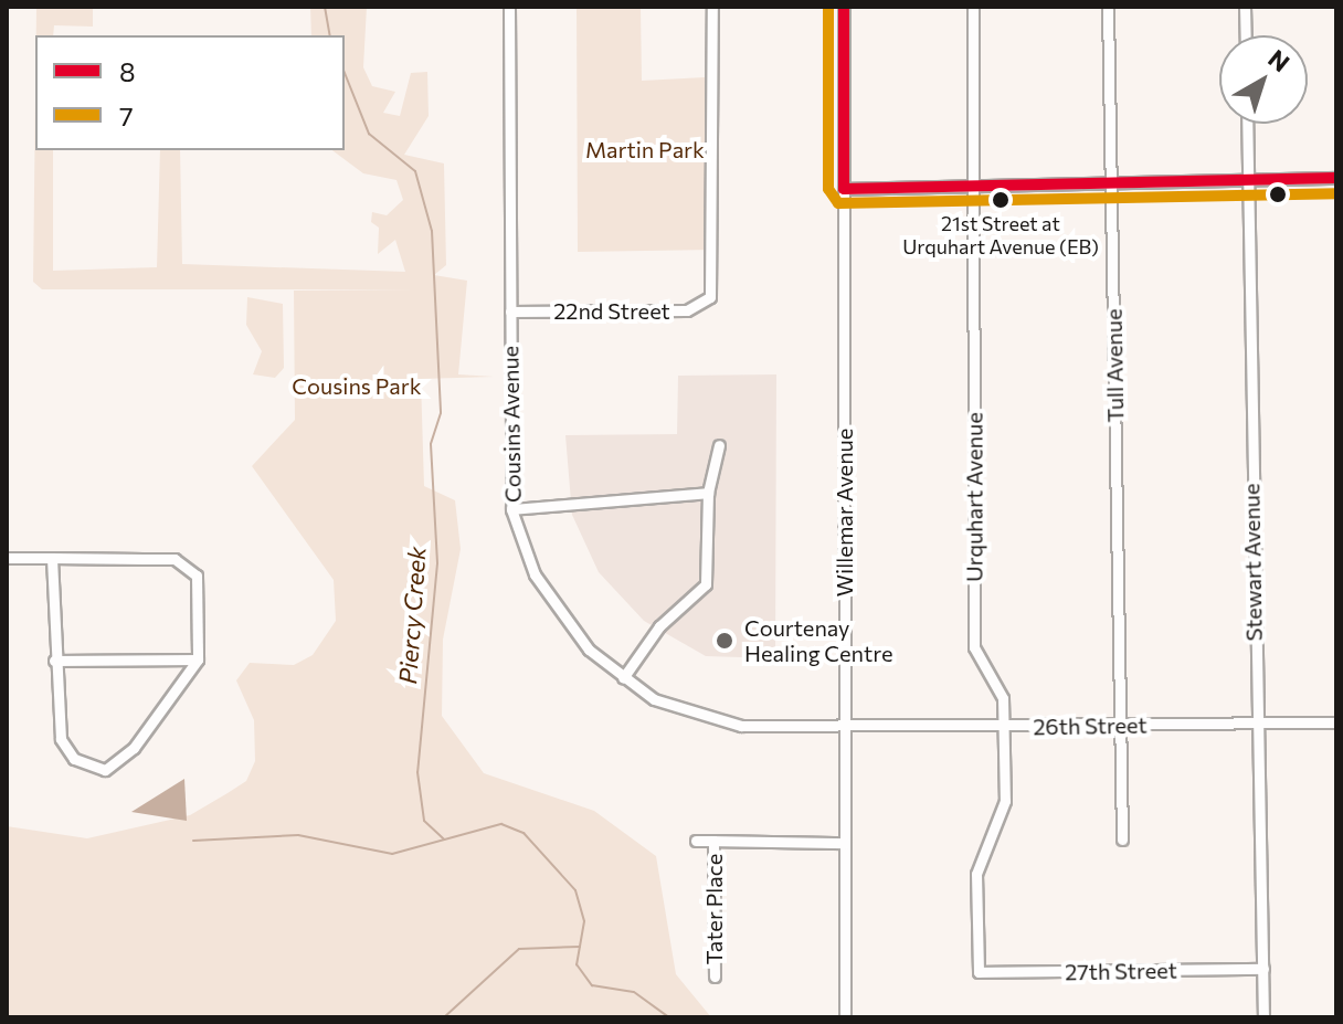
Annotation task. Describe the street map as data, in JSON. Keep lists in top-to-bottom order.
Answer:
{
  "streets": {
    "street": [
      "22nd Street",
      "Tull Avenue",
      "Cousins Avenue",
      "Urquhart Avenue",
      "Willemar Avenue",
      "Stewart Avenue",
      "26th Street",
      "Tater Place",
      "27th Street"
    ]
  },
  "crossings": [
    ["22nd Street", "Cousins Avenue"],
    ["Tull Avenue", "26th Street"],
    ["Cousins Avenue", "Willemar Avenue"],
    ["Cousins Avenue", "26th Street"],
    ["Urquhart Avenue", "26th Street"],
    ["Urquhart Avenue", "27th Street"],
    ["Willemar Avenue", "26th Street"],
    ["Willemar Avenue", "Tater Place"],
    ["Stewart Avenue", "26th Street"],
    ["Stewart Avenue", "27th Street"]
  ],
  "water": ["Piercy Creek"],
  "parks": ["Martin Park", "Cousins Park"],
  "places": ["21st Street at Urquhart Avenue (EB)", "Courtenay Healing Centre"],
  "lines": ["transit line 8", "transit line 7"],
  "legend": ["8", "7"],
  "north": "top right"
}
